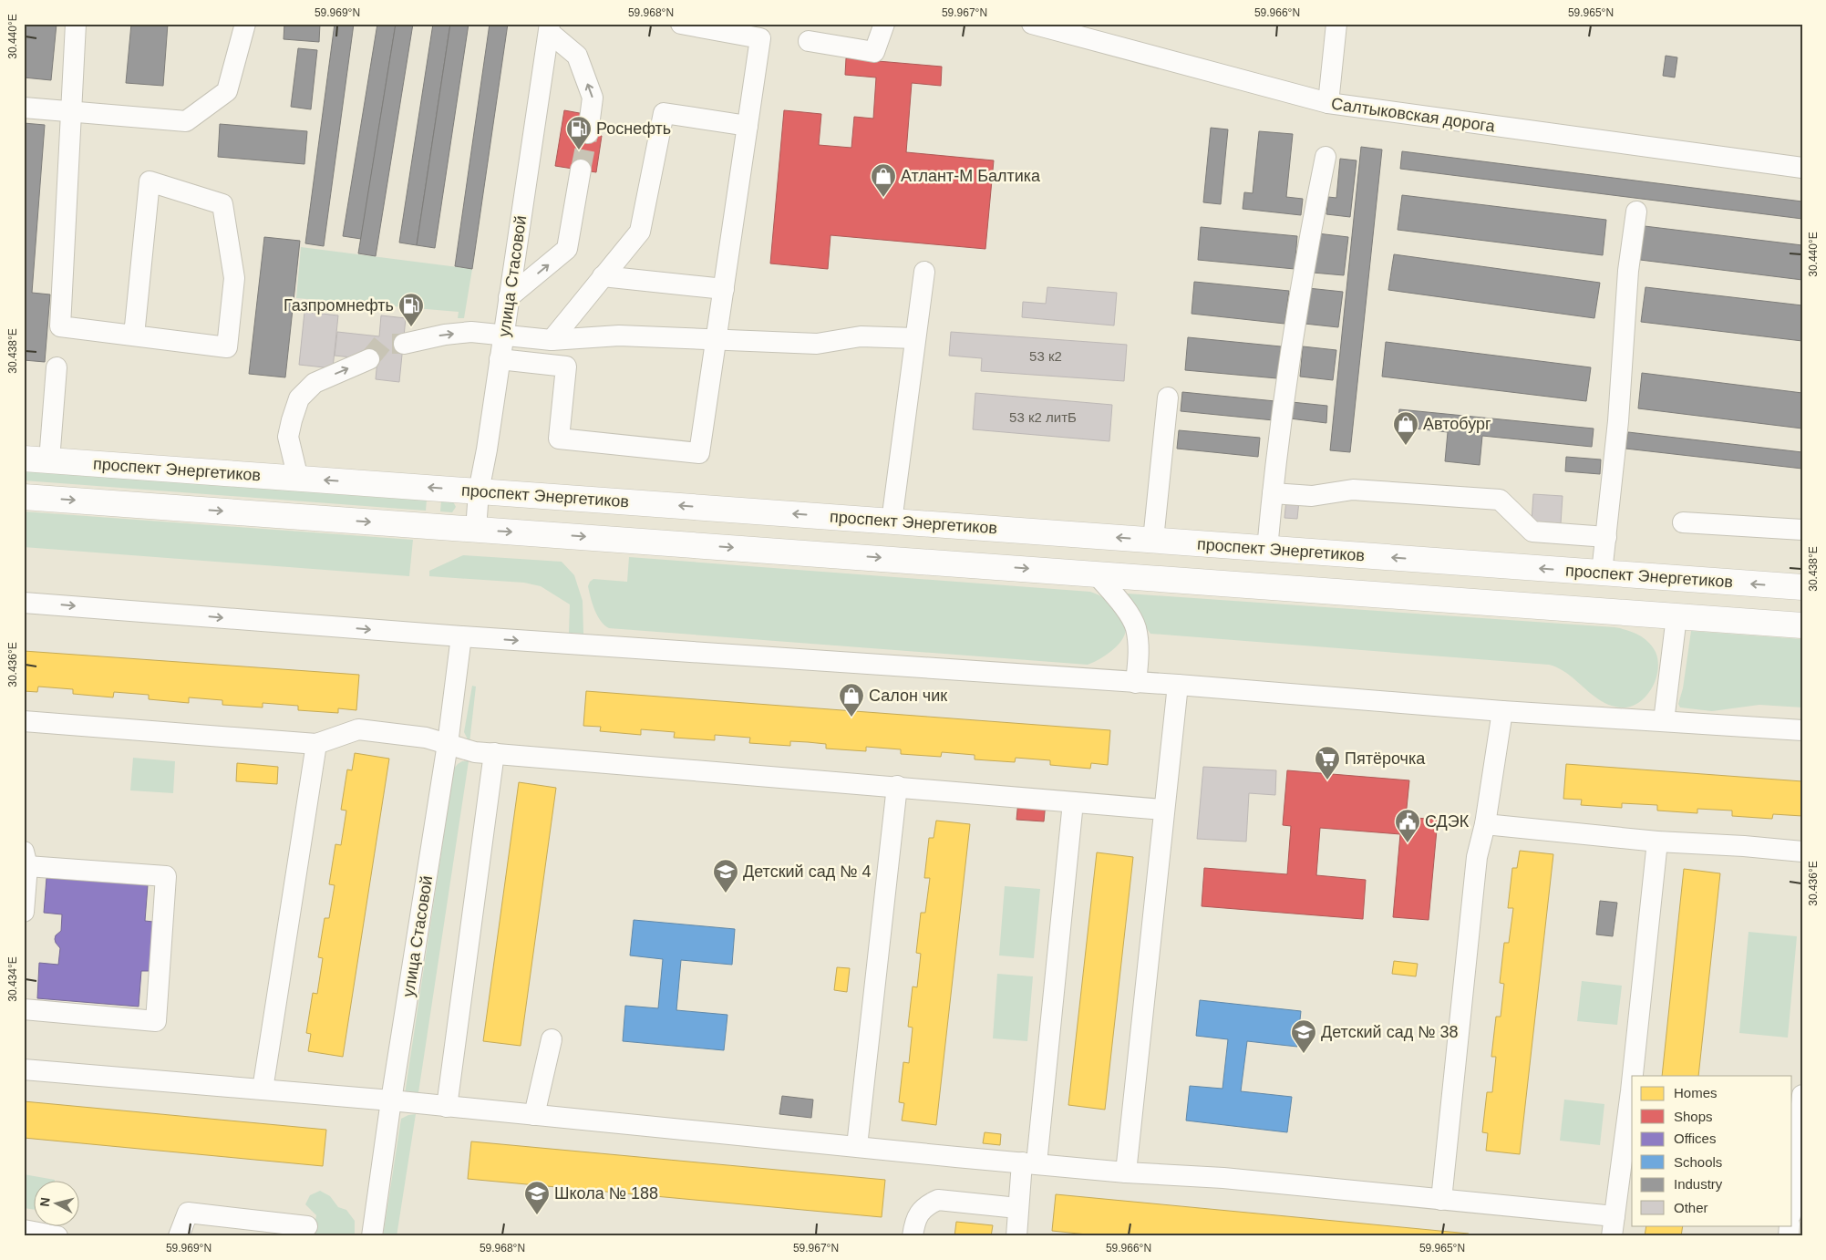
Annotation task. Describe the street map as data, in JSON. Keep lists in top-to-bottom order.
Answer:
{
  "streets": {
    "main road": ["проспект Энергетиков"],
    "street": ["Салтыковская дорога", "улица Стасовой"]
  },
  "crossings": [
    ["улица Стасовой", "проспект Энергетиков"]
  ],
  "places": {
    "fuel station": ["Роснефть", "Газпромнефть"],
    "shop": ["Атлант-М Балтика", "Автобург", "Салон чик"],
    "supermarket": ["Пятёрочка"],
    "public building": ["СДЭК"],
    "school or university": ["Детский сад № 4", "Детский сад № 38", "Школа № 188"]
  },
  "house_numbers": ["53 к2", "53 к2 литБ"],
  "legend": [
    "Homes",
    "Shops",
    "Offices",
    "Schools",
    "Industry",
    "Other"
  ],
  "north": "left",
  "coordinates": [
    "59.969°N",
    "59.968°N",
    "59.967°N",
    "59.966°N",
    "59.965°N",
    "30.440°E",
    "30.438°E",
    "30.436°E",
    "30.434°E"
  ]
}
